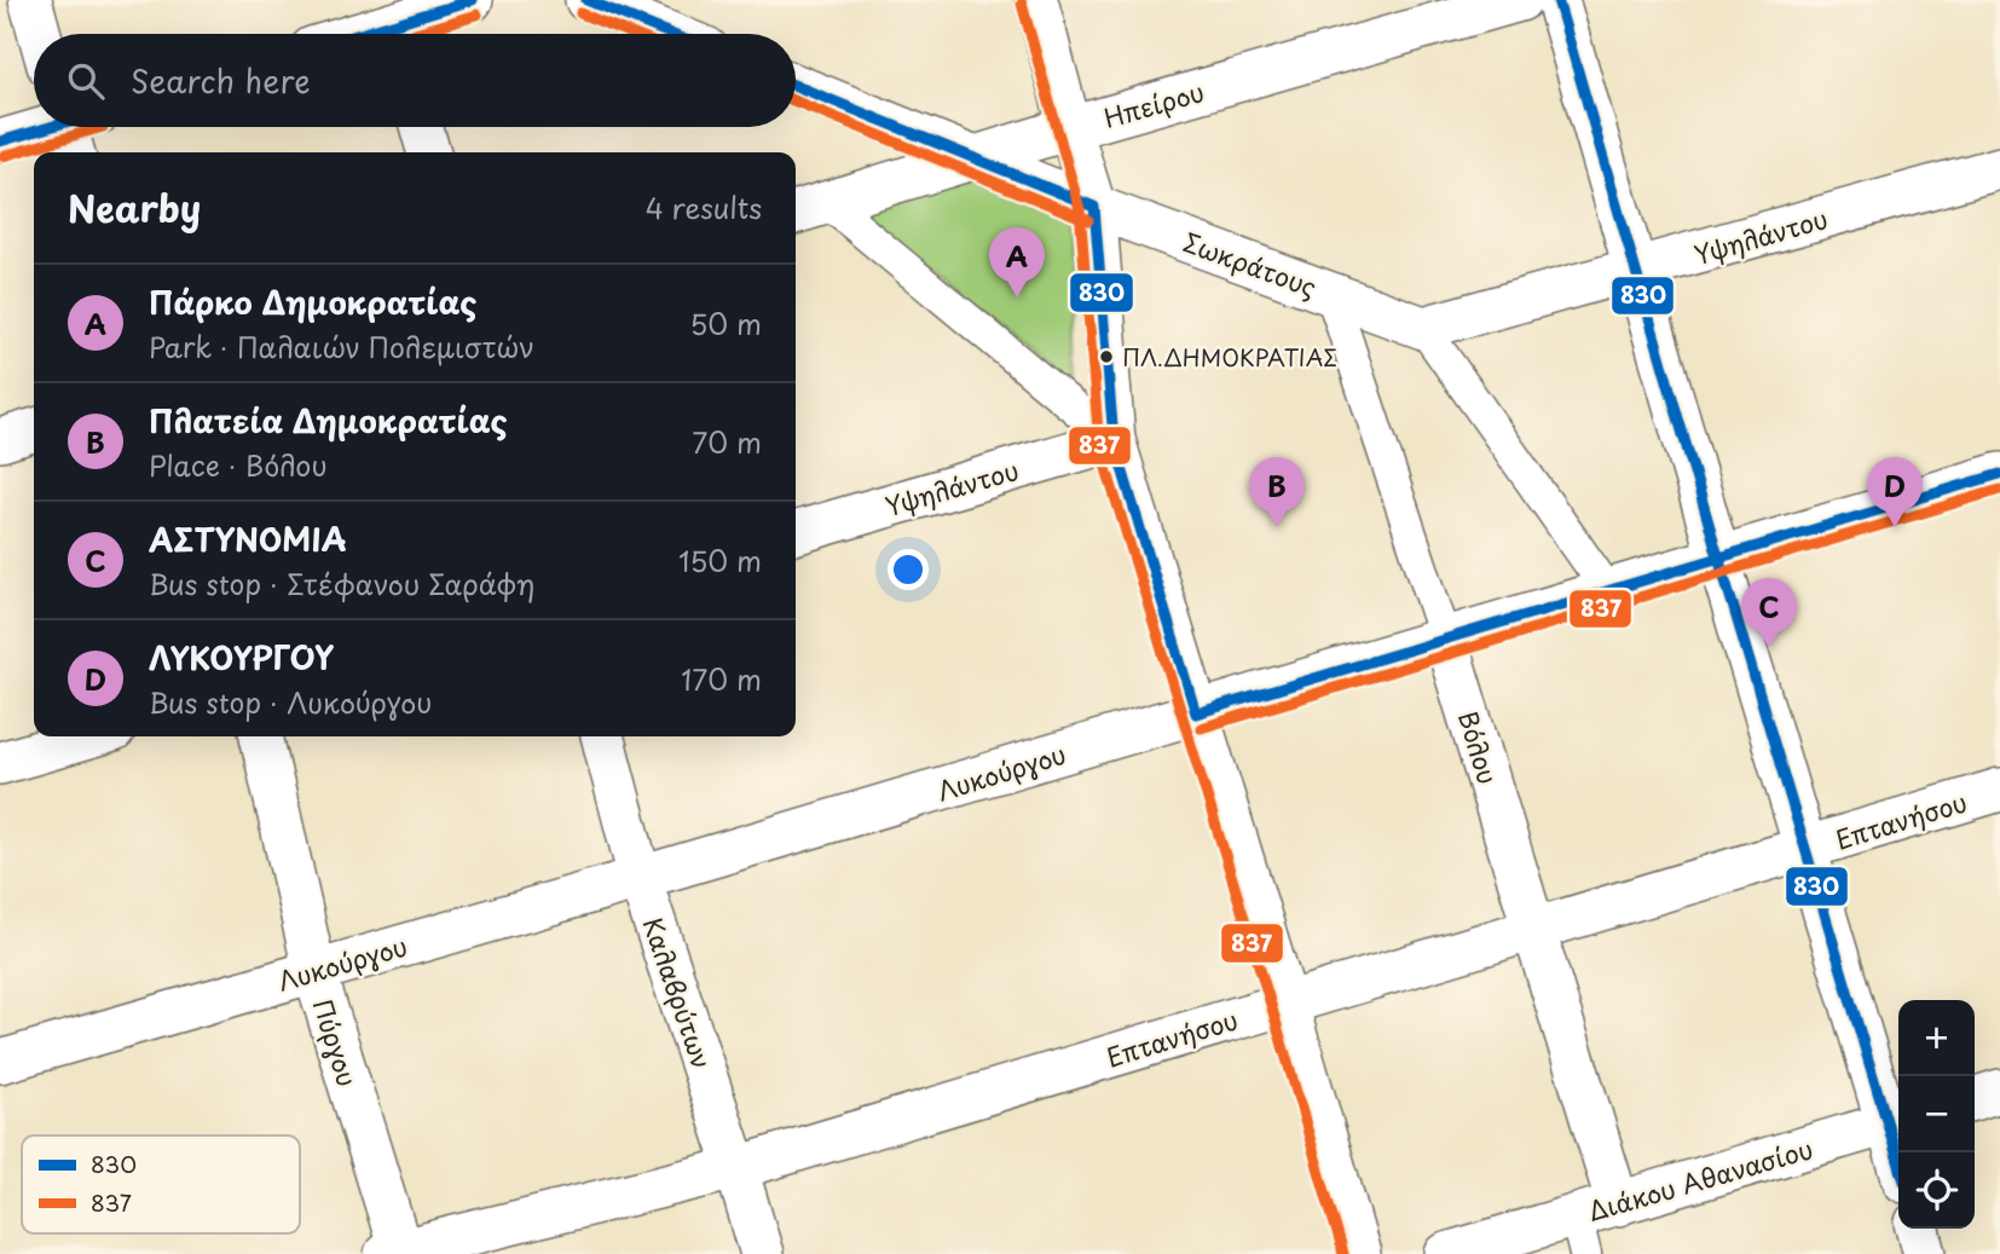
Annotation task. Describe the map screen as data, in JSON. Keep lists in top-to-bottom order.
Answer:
{
  "streets": {
    "street": [
      "Ηπείρου",
      "Υψηλάντου",
      "Σωκράτους",
      "Βόλου",
      "Λυκούργου",
      "Επτανήσου",
      "Καλαβρύτων",
      "Πύργου",
      "Διάκου Αθανασίου"
    ]
  },
  "crossings": [
    ["Ηπείρου", "Σωκράτους"],
    ["Υψηλάντου", "Σωκράτους"],
    ["Σωκράτους", "Βόλου"],
    ["Βόλου", "Λυκούργου"],
    ["Βόλου", "Επτανήσου"],
    ["Βόλου", "Διάκου Αθανασίου"],
    ["Λυκούργου", "Καλαβρύτων"],
    ["Λυκούργου", "Πύργου"],
    ["Επτανήσου", "Καλαβρύτων"],
    ["Επτανήσου", "Πύργου"]
  ],
  "places": ["ΠΛ.ΔΗΜΟΚΡΑΤΙΑΣ"],
  "lines": ["transit line 830", "transit line 837"],
  "legend": ["830", "837"],
  "page": {
    "search": "Search here",
    "heading": ["Nearby", "4 results"],
    "pins": [
      "A",
      "B",
      "D",
      "C"
    ],
    "list": [
      {
        "mark": "A",
        "name": "Πάρκο Δημοκρατίας",
        "note": "Park · Παλαιών Πολεμιστών",
        "value": "50 m"
      },
      {
        "mark": "B",
        "name": "Πλατεία Δημοκρατίας",
        "note": "Place · Βόλου",
        "value": "70 m"
      },
      {
        "mark": "C",
        "name": "ΑΣΤΥΝΟΜΙΑ",
        "note": "Bus stop · Στέφανου Σαράφη",
        "value": "150 m"
      },
      {
        "mark": "D",
        "name": "ΛΥΚΟΥΡΓΟΥ",
        "note": "Bus stop · Λυκούργου",
        "value": "170 m"
      }
    ],
    "map_buttons": ["+", "−"]
  }
}
